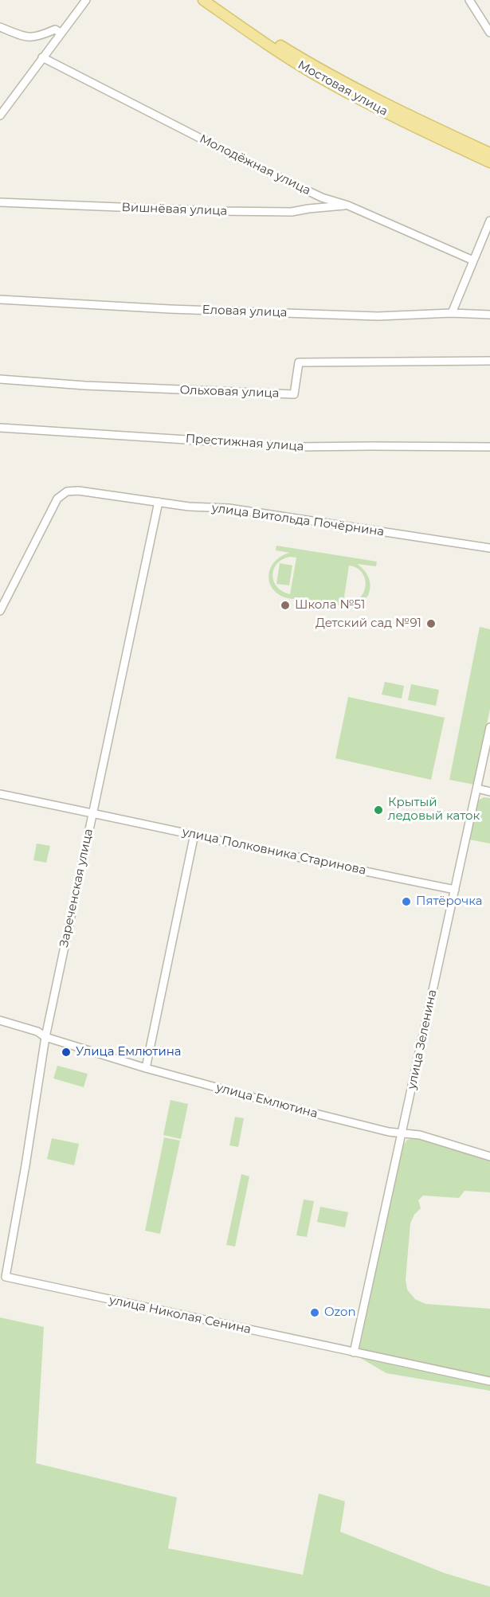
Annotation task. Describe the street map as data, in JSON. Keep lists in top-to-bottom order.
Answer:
{
  "streets": {
    "main road": ["Мостовая улица"],
    "street": [
      "Молодёжная улица",
      "Вишнёвая улица",
      "Еловая улица",
      "Ольховая улица",
      "Престижная улица",
      "улица Витольда Почёрнина",
      "улица Полковника Старинова",
      "Зареченская улица",
      "улица Зеленина",
      "улица Емлютина",
      "улица Николая Сенина"
    ]
  },
  "crossings": [
    ["Молодёжная улица", "Вишнёвая улица"],
    ["улица Витольда Почёрнина", "Зареченская улица"],
    ["улица Полковника Старинова", "Зареченская улица"],
    ["улица Полковника Старинова", "улица Зеленина"],
    ["Зареченская улица", "улица Емлютина"],
    ["Зареченская улица", "улица Николая Сенина"],
    ["улица Зеленина", "улица Емлютина"],
    ["улица Зеленина", "улица Николая Сенина"]
  ],
  "places": [
    "Школа №51",
    "Детский сад №91",
    "Крытый ледовый каток",
    "Пятёрочка",
    "Улица Емлютина",
    "Ozon"
  ]
}
